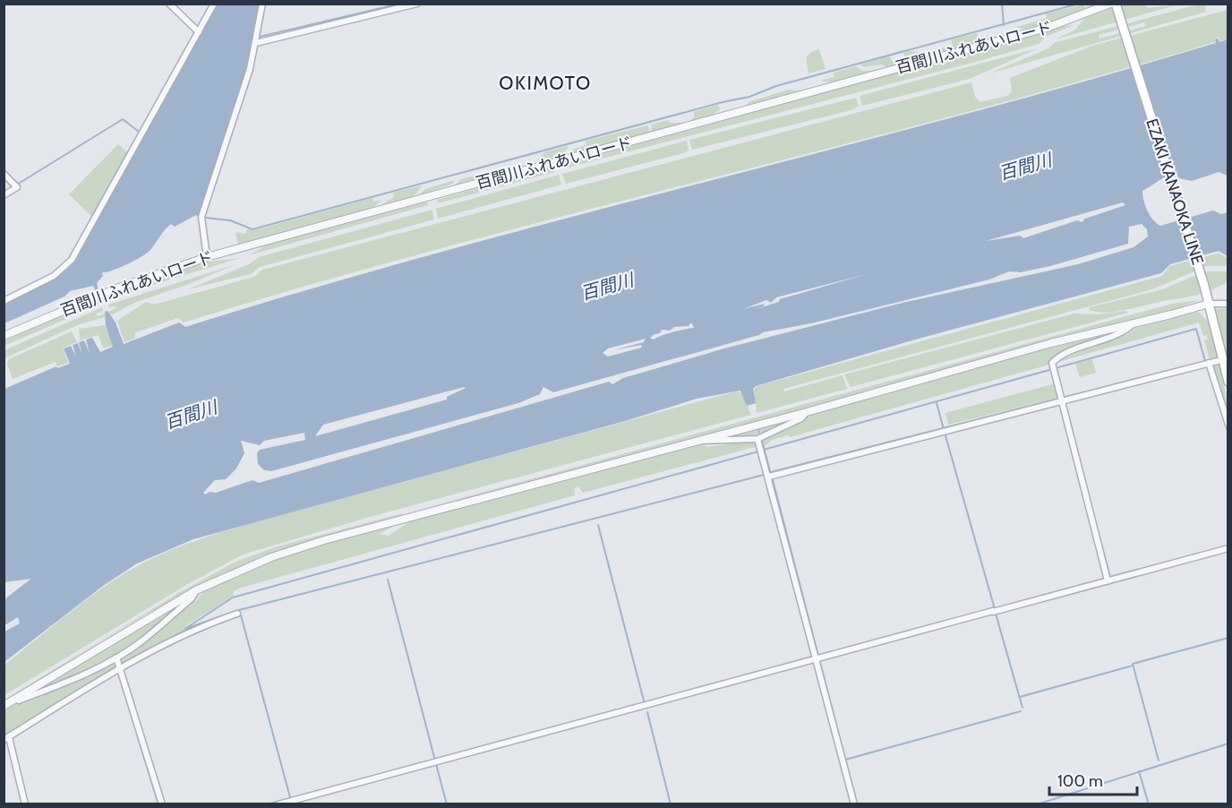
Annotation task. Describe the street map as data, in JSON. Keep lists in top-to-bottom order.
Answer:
{
  "streets": {
    "main road": ["EZAKI KANAOKA LINE"],
    "street": ["百間川ふれあいロード"]
  },
  "districts": ["OKIMOTO"],
  "water": ["百間川"],
  "scale_bar": "100 m"
}
